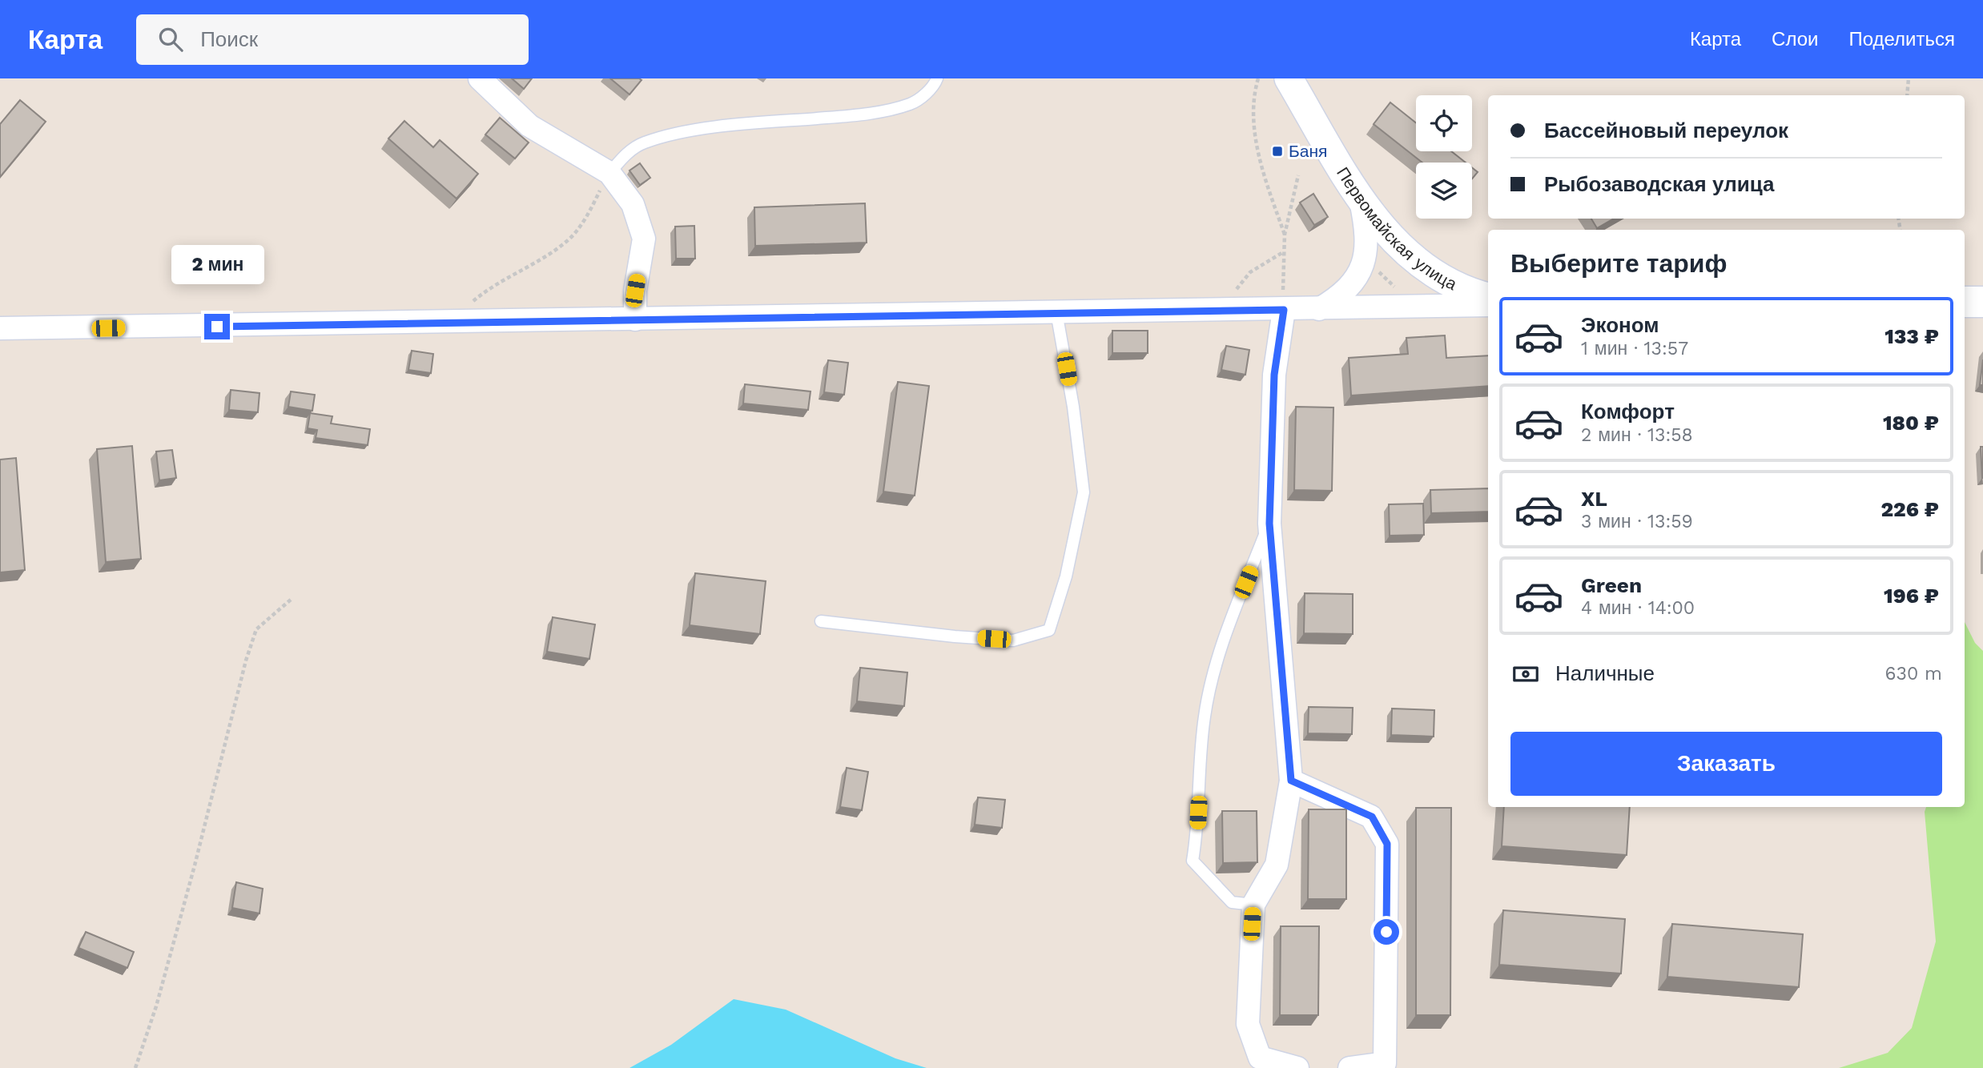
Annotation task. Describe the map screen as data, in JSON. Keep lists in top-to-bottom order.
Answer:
{
  "streets": {
    "street": ["Первомайская улица"]
  },
  "places": {
    "transit": ["Баня"]
  },
  "page": {
    "header": "Карта",
    "search": "Поиск",
    "nav": ["Карта", "Слои", "Поделиться"],
    "banner": ["Бассейновый переулок", "Рыбозаводская улица"],
    "heading": "Выберите тариф",
    "bubble": "2 мин",
    "list": [
      {
        "name": "Эконом",
        "note": "1 мин · 13:57",
        "value": "133 ₽"
      },
      {
        "name": "Комфорт",
        "note": "2 мин · 13:58",
        "value": "180 ₽"
      },
      {
        "name": "XL",
        "note": "3 мин · 13:59",
        "value": "226 ₽"
      },
      {
        "name": "Green",
        "note": "4 мин · 14:00",
        "value": "196 ₽"
      }
    ],
    "pay": ["Наличные", "630 m"],
    "buttons": "Заказать"
  }
}
